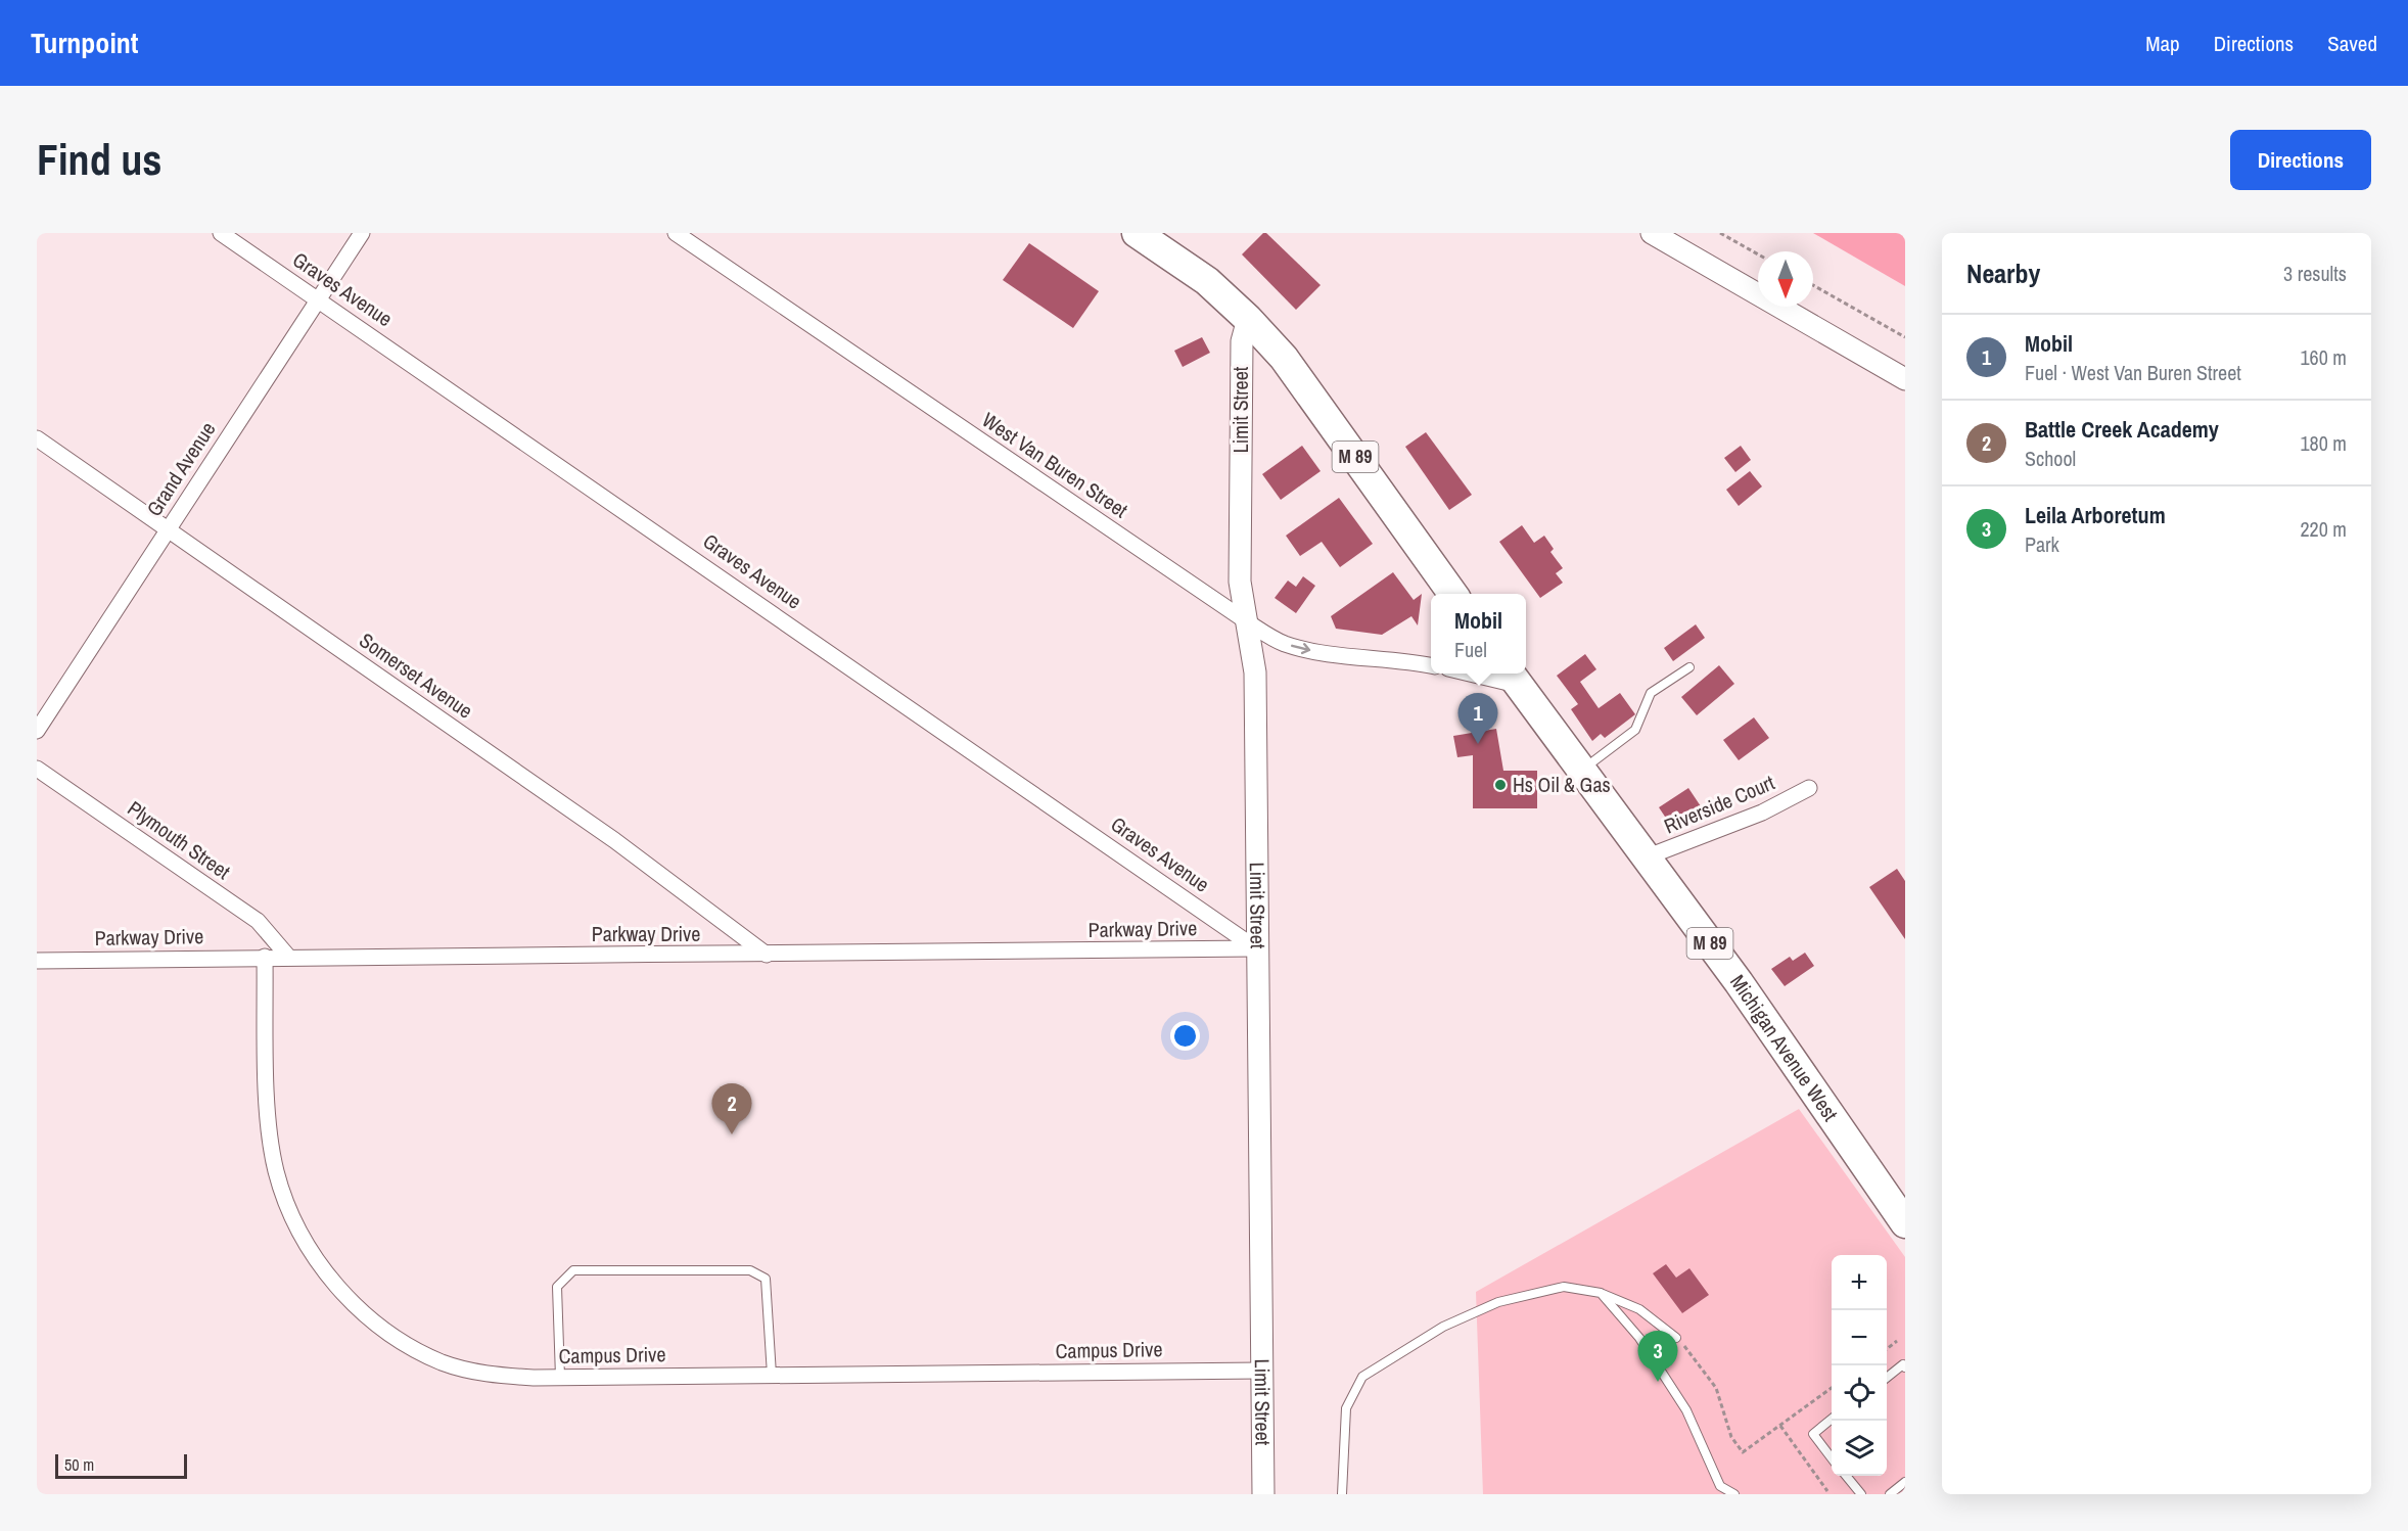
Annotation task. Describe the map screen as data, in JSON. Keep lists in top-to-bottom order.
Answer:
{
  "streets": {
    "highway": ["M 89", "Michigan Avenue West"],
    "street": [
      "Graves Avenue",
      "Limit Street",
      "West Van Buren Street",
      "Grand Avenue",
      "Somerset Avenue",
      "Riverside Court",
      "Plymouth Street",
      "Parkway Drive",
      "Campus Drive"
    ]
  },
  "crossings": [
    ["Graves Avenue", "Limit Street"],
    ["Graves Avenue", "Grand Avenue"],
    ["Graves Avenue", "Parkway Drive"],
    ["Limit Street", "M 89"],
    ["Limit Street", "West Van Buren Street"],
    ["Limit Street", "Parkway Drive"],
    ["Limit Street", "Campus Drive"],
    ["Grand Avenue", "Somerset Avenue"],
    ["Somerset Avenue", "Parkway Drive"],
    ["Riverside Court", "Michigan Avenue West"],
    ["Plymouth Street", "Parkway Drive"],
    ["Parkway Drive", "Campus Drive"]
  ],
  "places": ["Hs Oil & Gas"],
  "scale_bar": "50 m",
  "north": "bottom",
  "page": {
    "header": "Turnpoint",
    "nav": ["Map", "Directions", "Saved"],
    "buttons": "Directions",
    "title": "Find us",
    "heading": ["Nearby", "3 results"],
    "list": [
      {
        "mark": "1",
        "name": "Mobil",
        "note": "Fuel · West Van Buren Street",
        "value": "160 m"
      },
      {
        "mark": "2",
        "name": "Battle Creek Academy",
        "note": "School",
        "value": "180 m"
      },
      {
        "mark": "3",
        "name": "Leila Arboretum",
        "note": "Park",
        "value": "220 m"
      }
    ],
    "popup": ["Mobil", "Fuel"],
    "pins": ["1", "2", "3"],
    "map_buttons": ["+", "−"],
    "scale": "50 m"
  }
}
